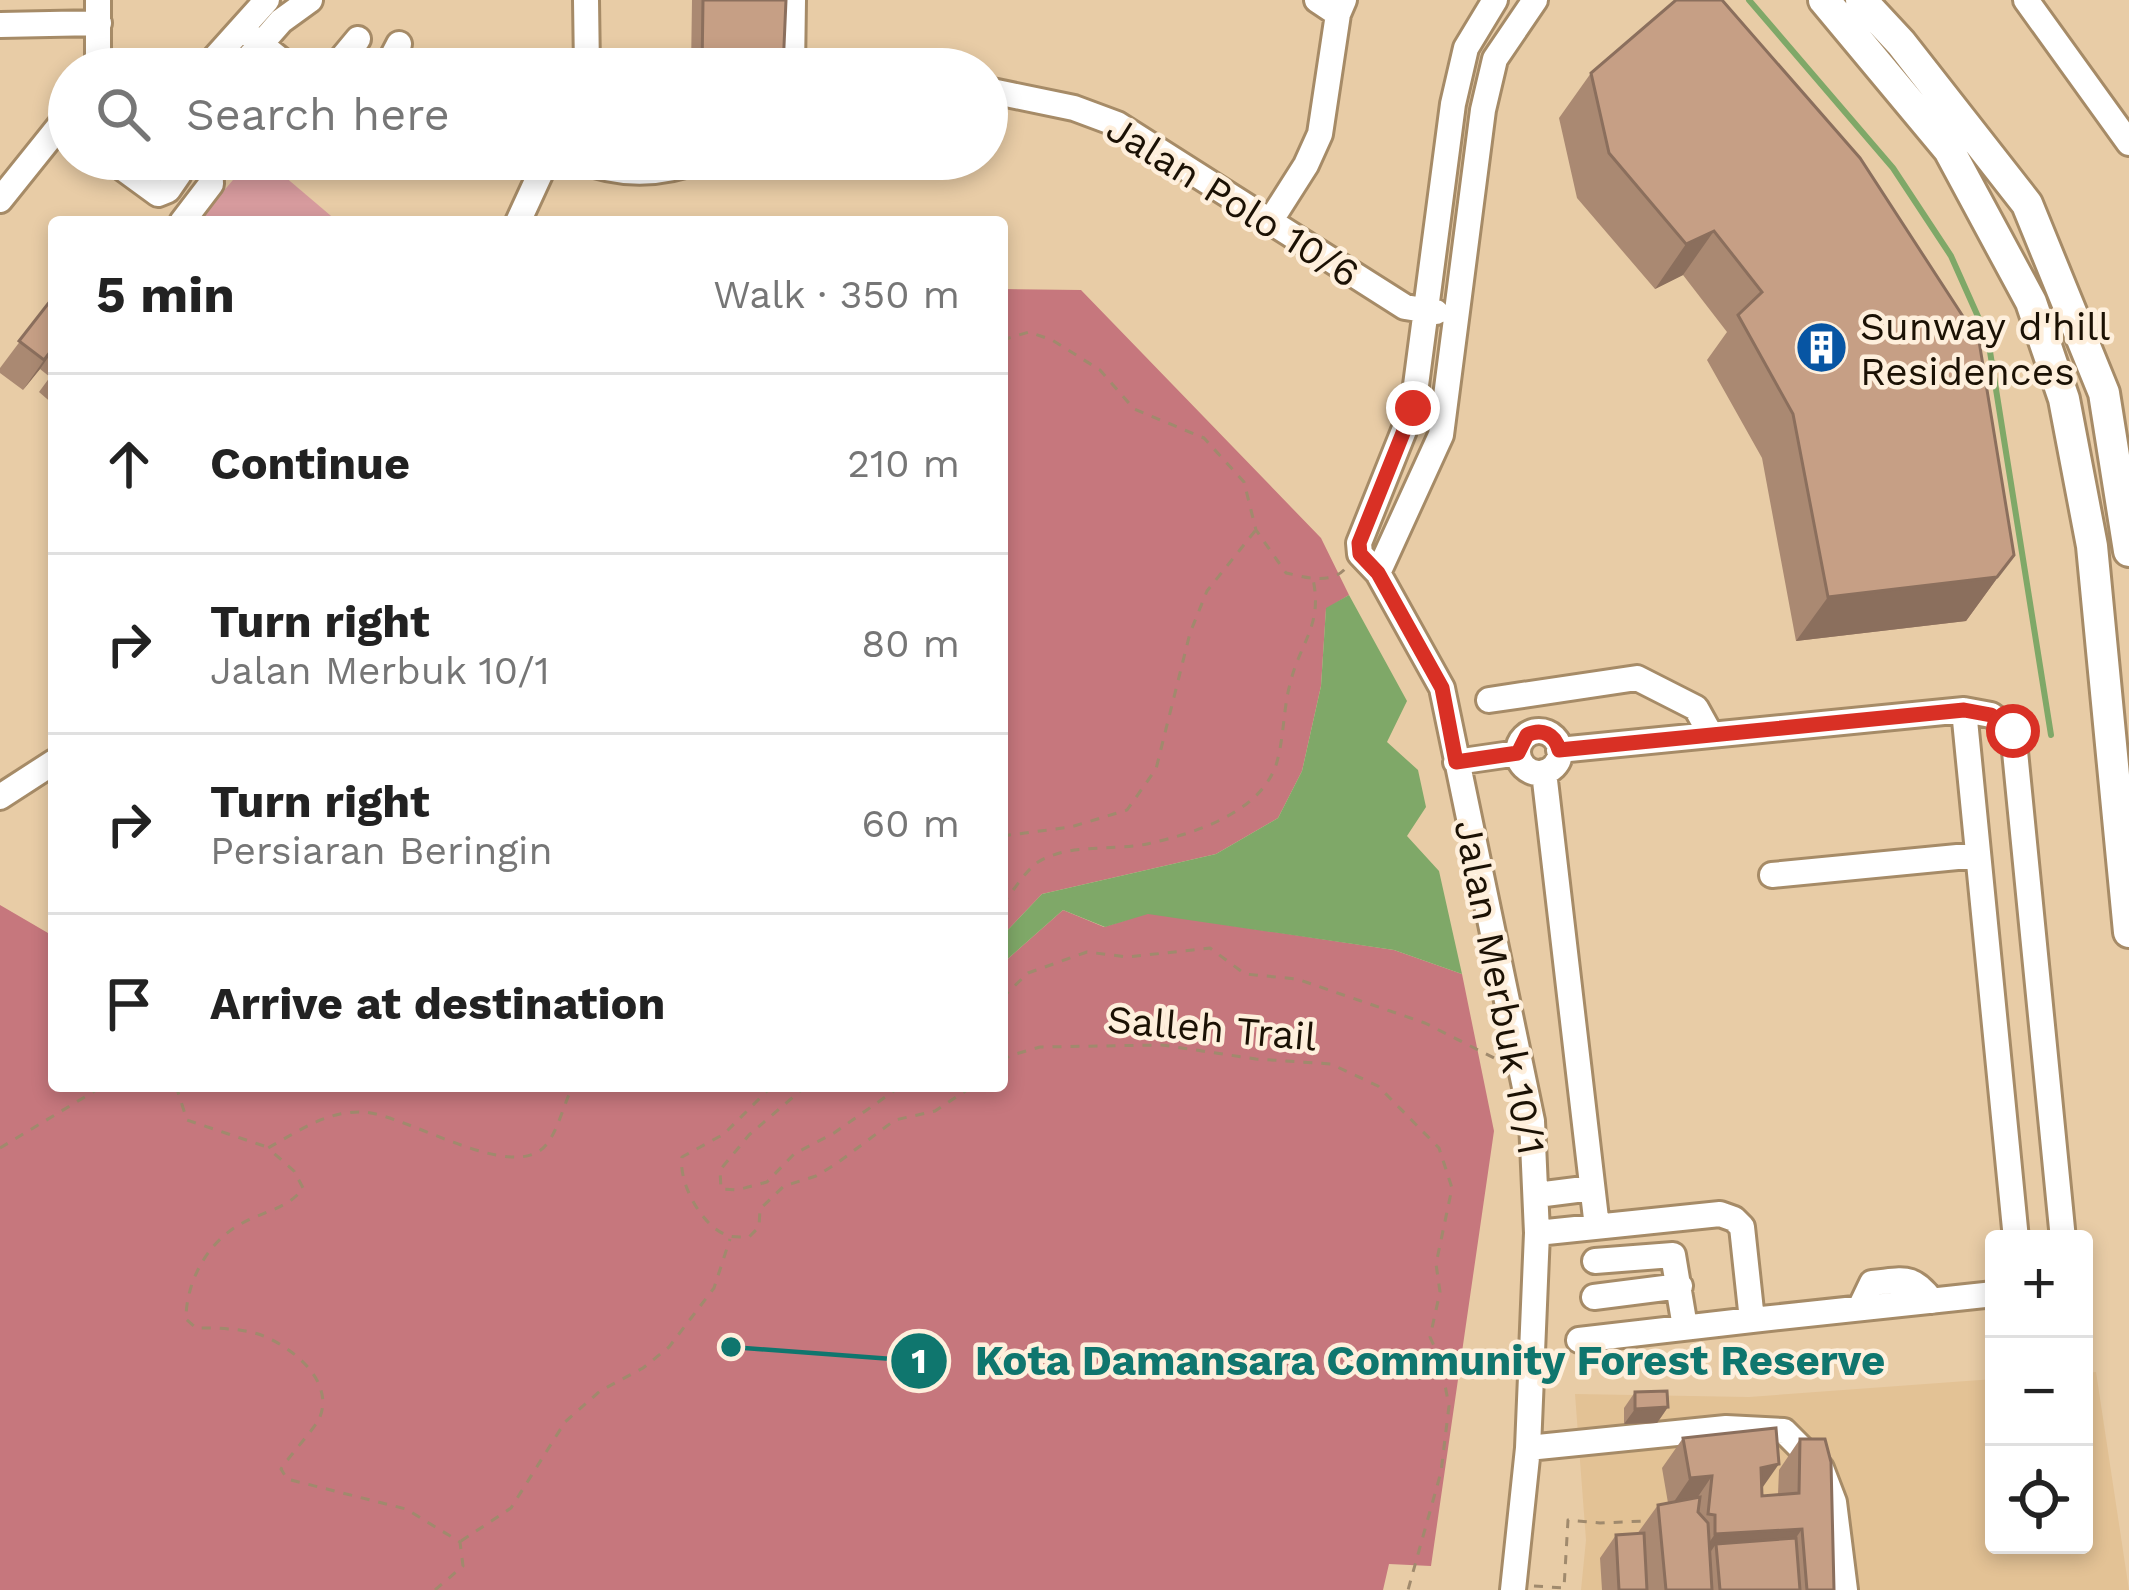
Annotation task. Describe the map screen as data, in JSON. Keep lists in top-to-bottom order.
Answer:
{
  "streets": {
    "street": ["Jalan Polo 10/6", "Jalan Merbuk 10/1"],
    "path": ["Salleh Trail"]
  },
  "places": {
    "building": ["Sunway d'hill Residences"],
    "other": ["Kota Damansara Community Forest Reserve"]
  },
  "page": {
    "search": "Search here",
    "heading": ["5 min", "Walk · 350 m"],
    "list": [
      ["Continue", "210 m"],
      ["Turn right", "Jalan Merbuk 10/1", "80 m"],
      ["Turn right", "Persiaran Beringin", "60 m"],
      "Arrive at destination"
    ],
    "map_buttons": ["+", "−"]
  }
}
